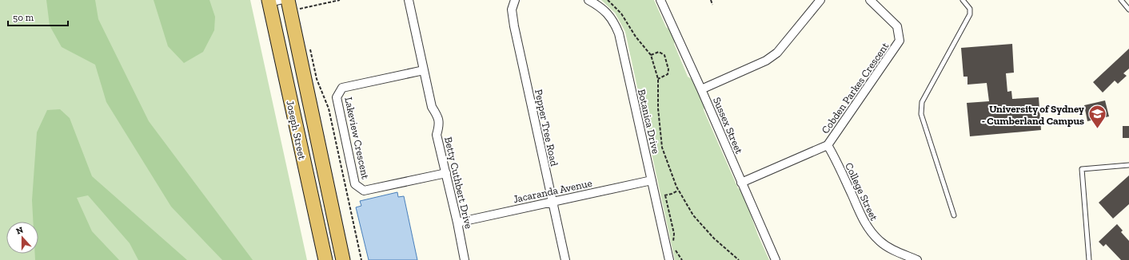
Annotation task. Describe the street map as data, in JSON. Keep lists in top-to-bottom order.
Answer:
{
  "streets": {
    "highway": ["Joseph Street"],
    "street": [
      "Cobden Parkes Crescent",
      "Botanica Drive",
      "Sussex Street",
      "Pepper Tree Road",
      "Lakeview Crescent",
      "Betty Cuthbert Drive",
      "Jacaranda Avenue",
      "College Street"
    ]
  },
  "crossings": [
    ["Cobden Parkes Crescent", "Sussex Street"],
    ["Cobden Parkes Crescent", "College Street"],
    ["Botanica Drive", "Jacaranda Avenue"],
    ["Pepper Tree Road", "Jacaranda Avenue"],
    ["Lakeview Crescent", "Betty Cuthbert Drive"],
    ["Betty Cuthbert Drive", "Jacaranda Avenue"]
  ],
  "places": {
    "school or university": ["University of Sydney - Cumberland Campus"]
  },
  "scale_bar": "50 m",
  "north": "top"
}
